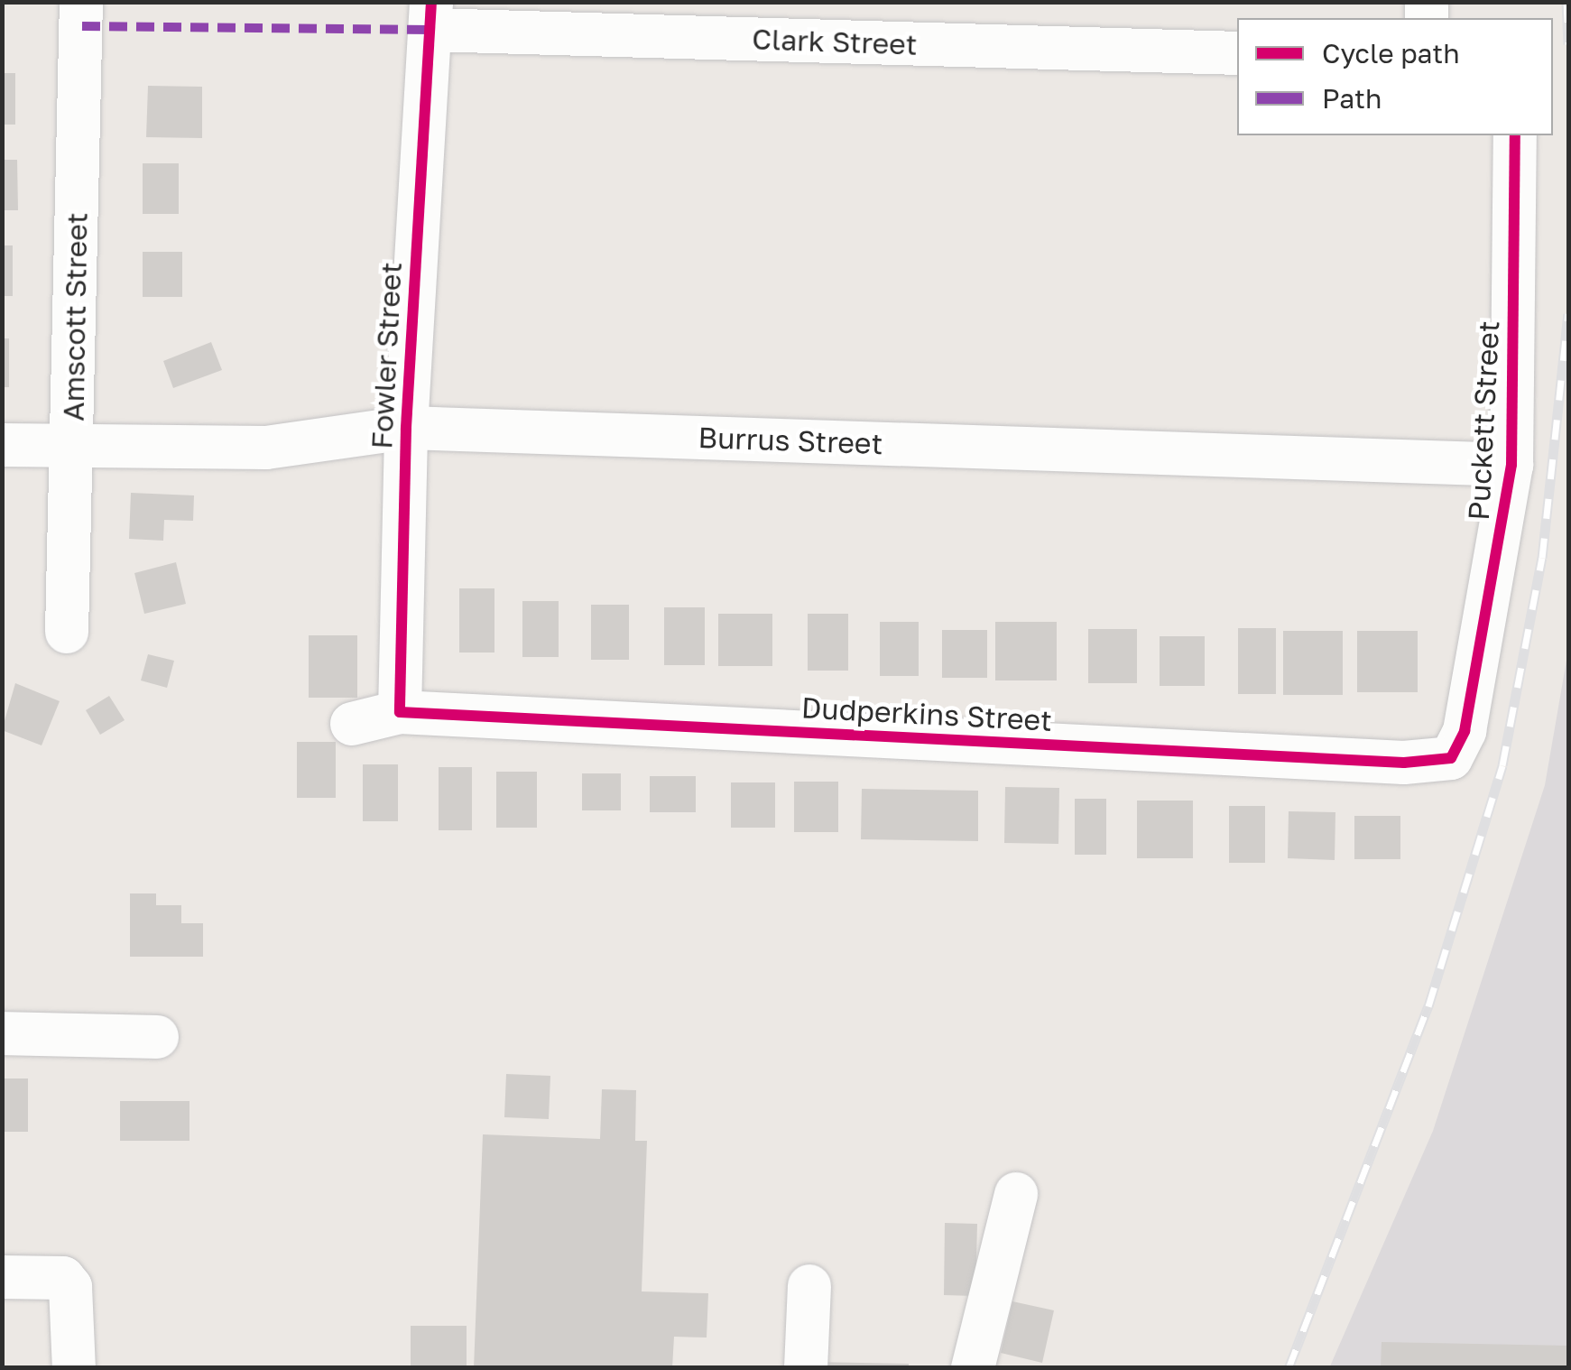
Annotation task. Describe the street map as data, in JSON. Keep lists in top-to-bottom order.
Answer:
{
  "streets": {
    "street": [
      "Clark Street",
      "Amscott Street",
      "Fowler Street",
      "Puckett Street",
      "Burrus Street",
      "Dudperkins Street"
    ]
  },
  "crossings": [
    ["Clark Street", "Fowler Street"],
    ["Amscott Street", "Burrus Street"],
    ["Fowler Street", "Burrus Street"],
    ["Fowler Street", "Dudperkins Street"],
    ["Puckett Street", "Burrus Street"],
    ["Puckett Street", "Dudperkins Street"]
  ],
  "legend": ["Cycle path", "Path"]
}
